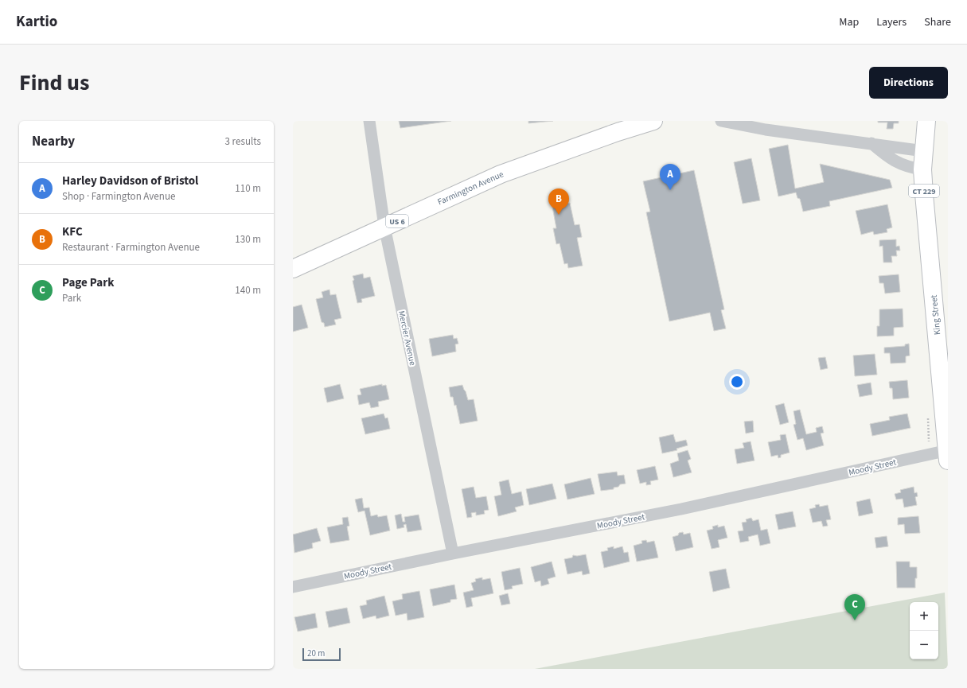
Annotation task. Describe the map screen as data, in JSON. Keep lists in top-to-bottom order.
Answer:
{
  "streets": {
    "main road": [
      "Farmington Avenue",
      "CT 229",
      "US 6",
      "King Street"
    ],
    "street": ["Mercier Avenue", "Moody Street"]
  },
  "crossings": [
    ["Farmington Avenue", "Mercier Avenue"],
    ["King Street", "Moody Street"],
    ["Mercier Avenue", "Moody Street"]
  ],
  "scale_bar": "20 m",
  "page": {
    "header": "Kartio",
    "nav": ["Map", "Layers", "Share"],
    "title": "Find us",
    "buttons": "Directions",
    "heading": ["Nearby", "3 results"],
    "list": [
      {
        "mark": "A",
        "name": "Harley Davidson of Bristol",
        "note": "Shop · Farmington Avenue",
        "value": "110 m"
      },
      {
        "mark": "B",
        "name": "KFC",
        "note": "Restaurant · Farmington Avenue",
        "value": "130 m"
      },
      {
        "mark": "C",
        "name": "Page Park",
        "note": "Park",
        "value": "140 m"
      }
    ],
    "pins": ["A", "B", "C"],
    "map_buttons": ["+", "−"],
    "scale": "20 m"
  }
}
